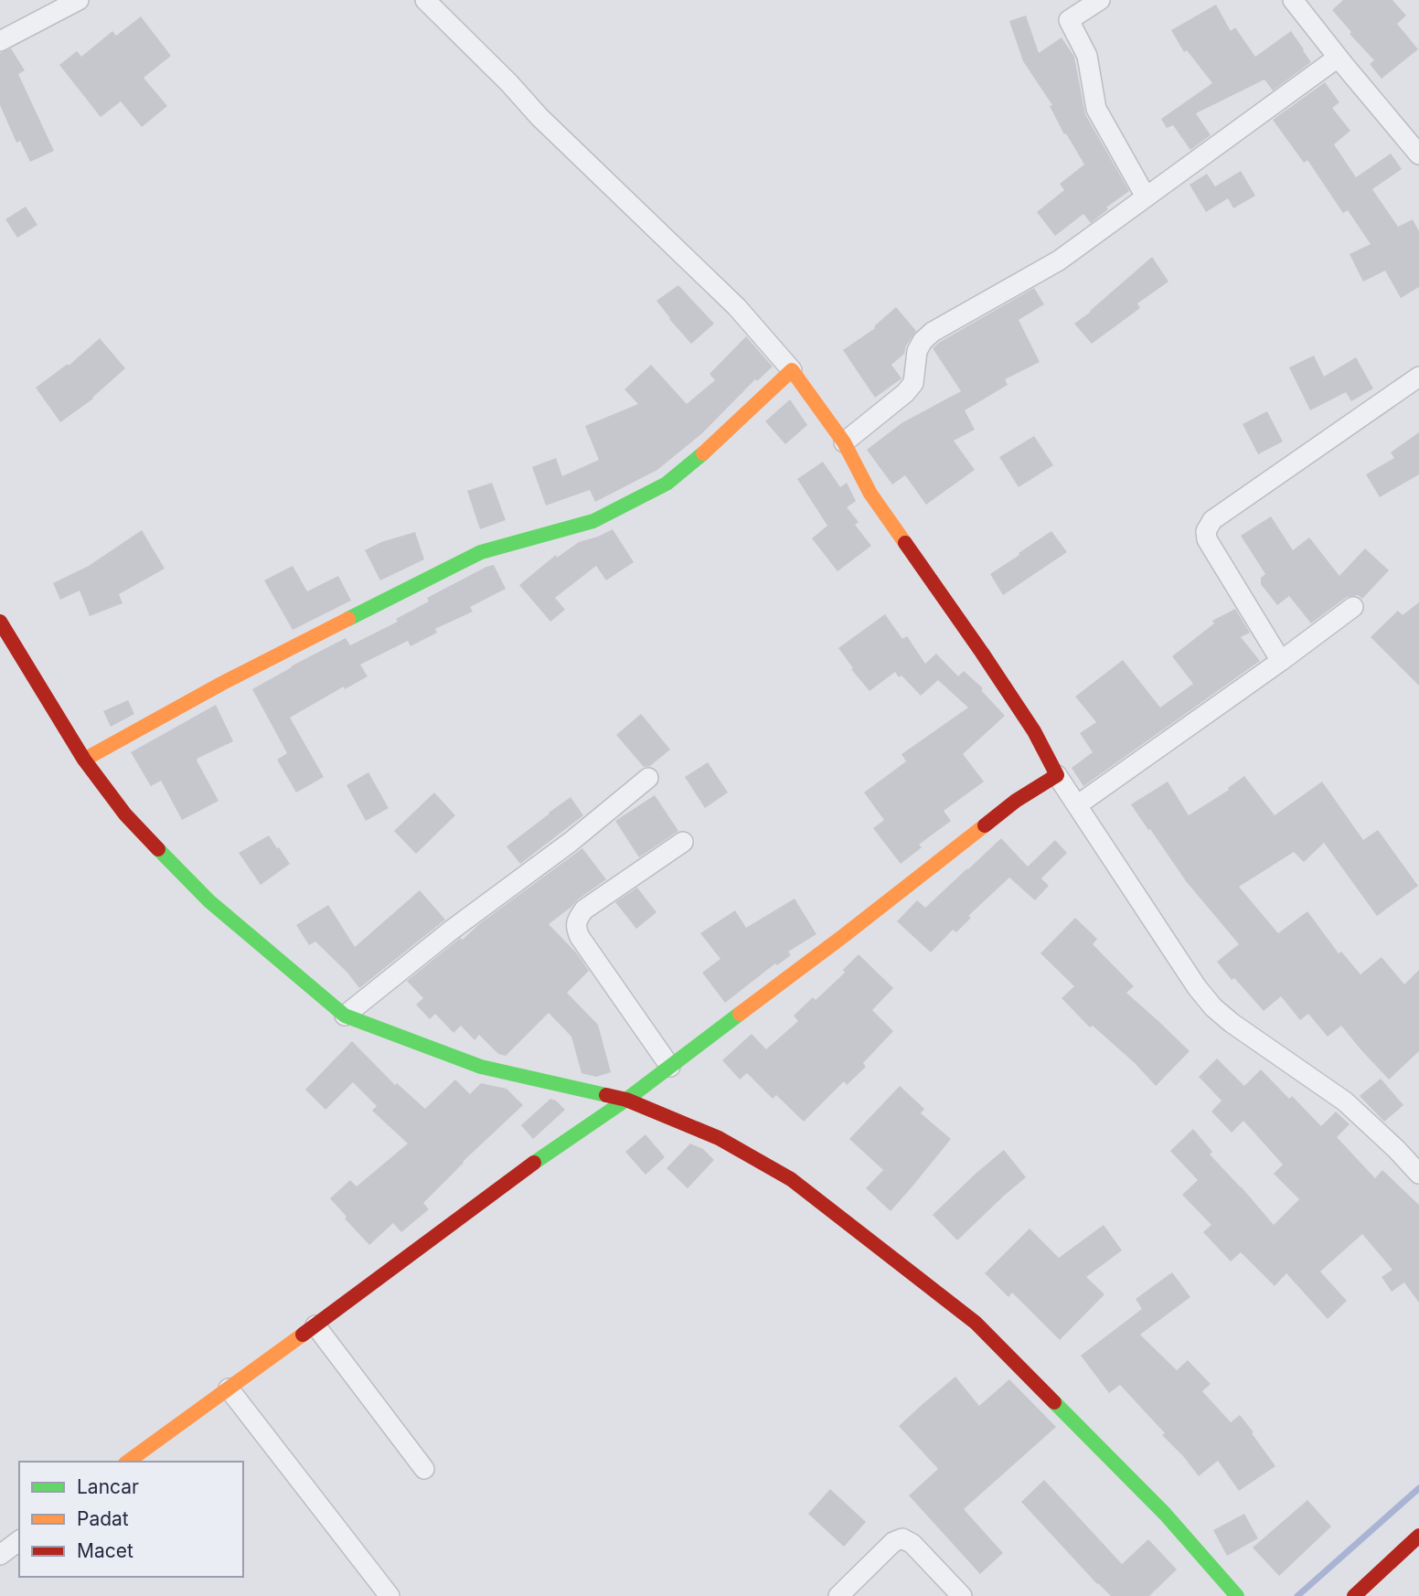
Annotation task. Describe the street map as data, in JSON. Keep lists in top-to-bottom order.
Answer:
{
  "legend": ["Lancar", "Padat", "Macet"]
}
